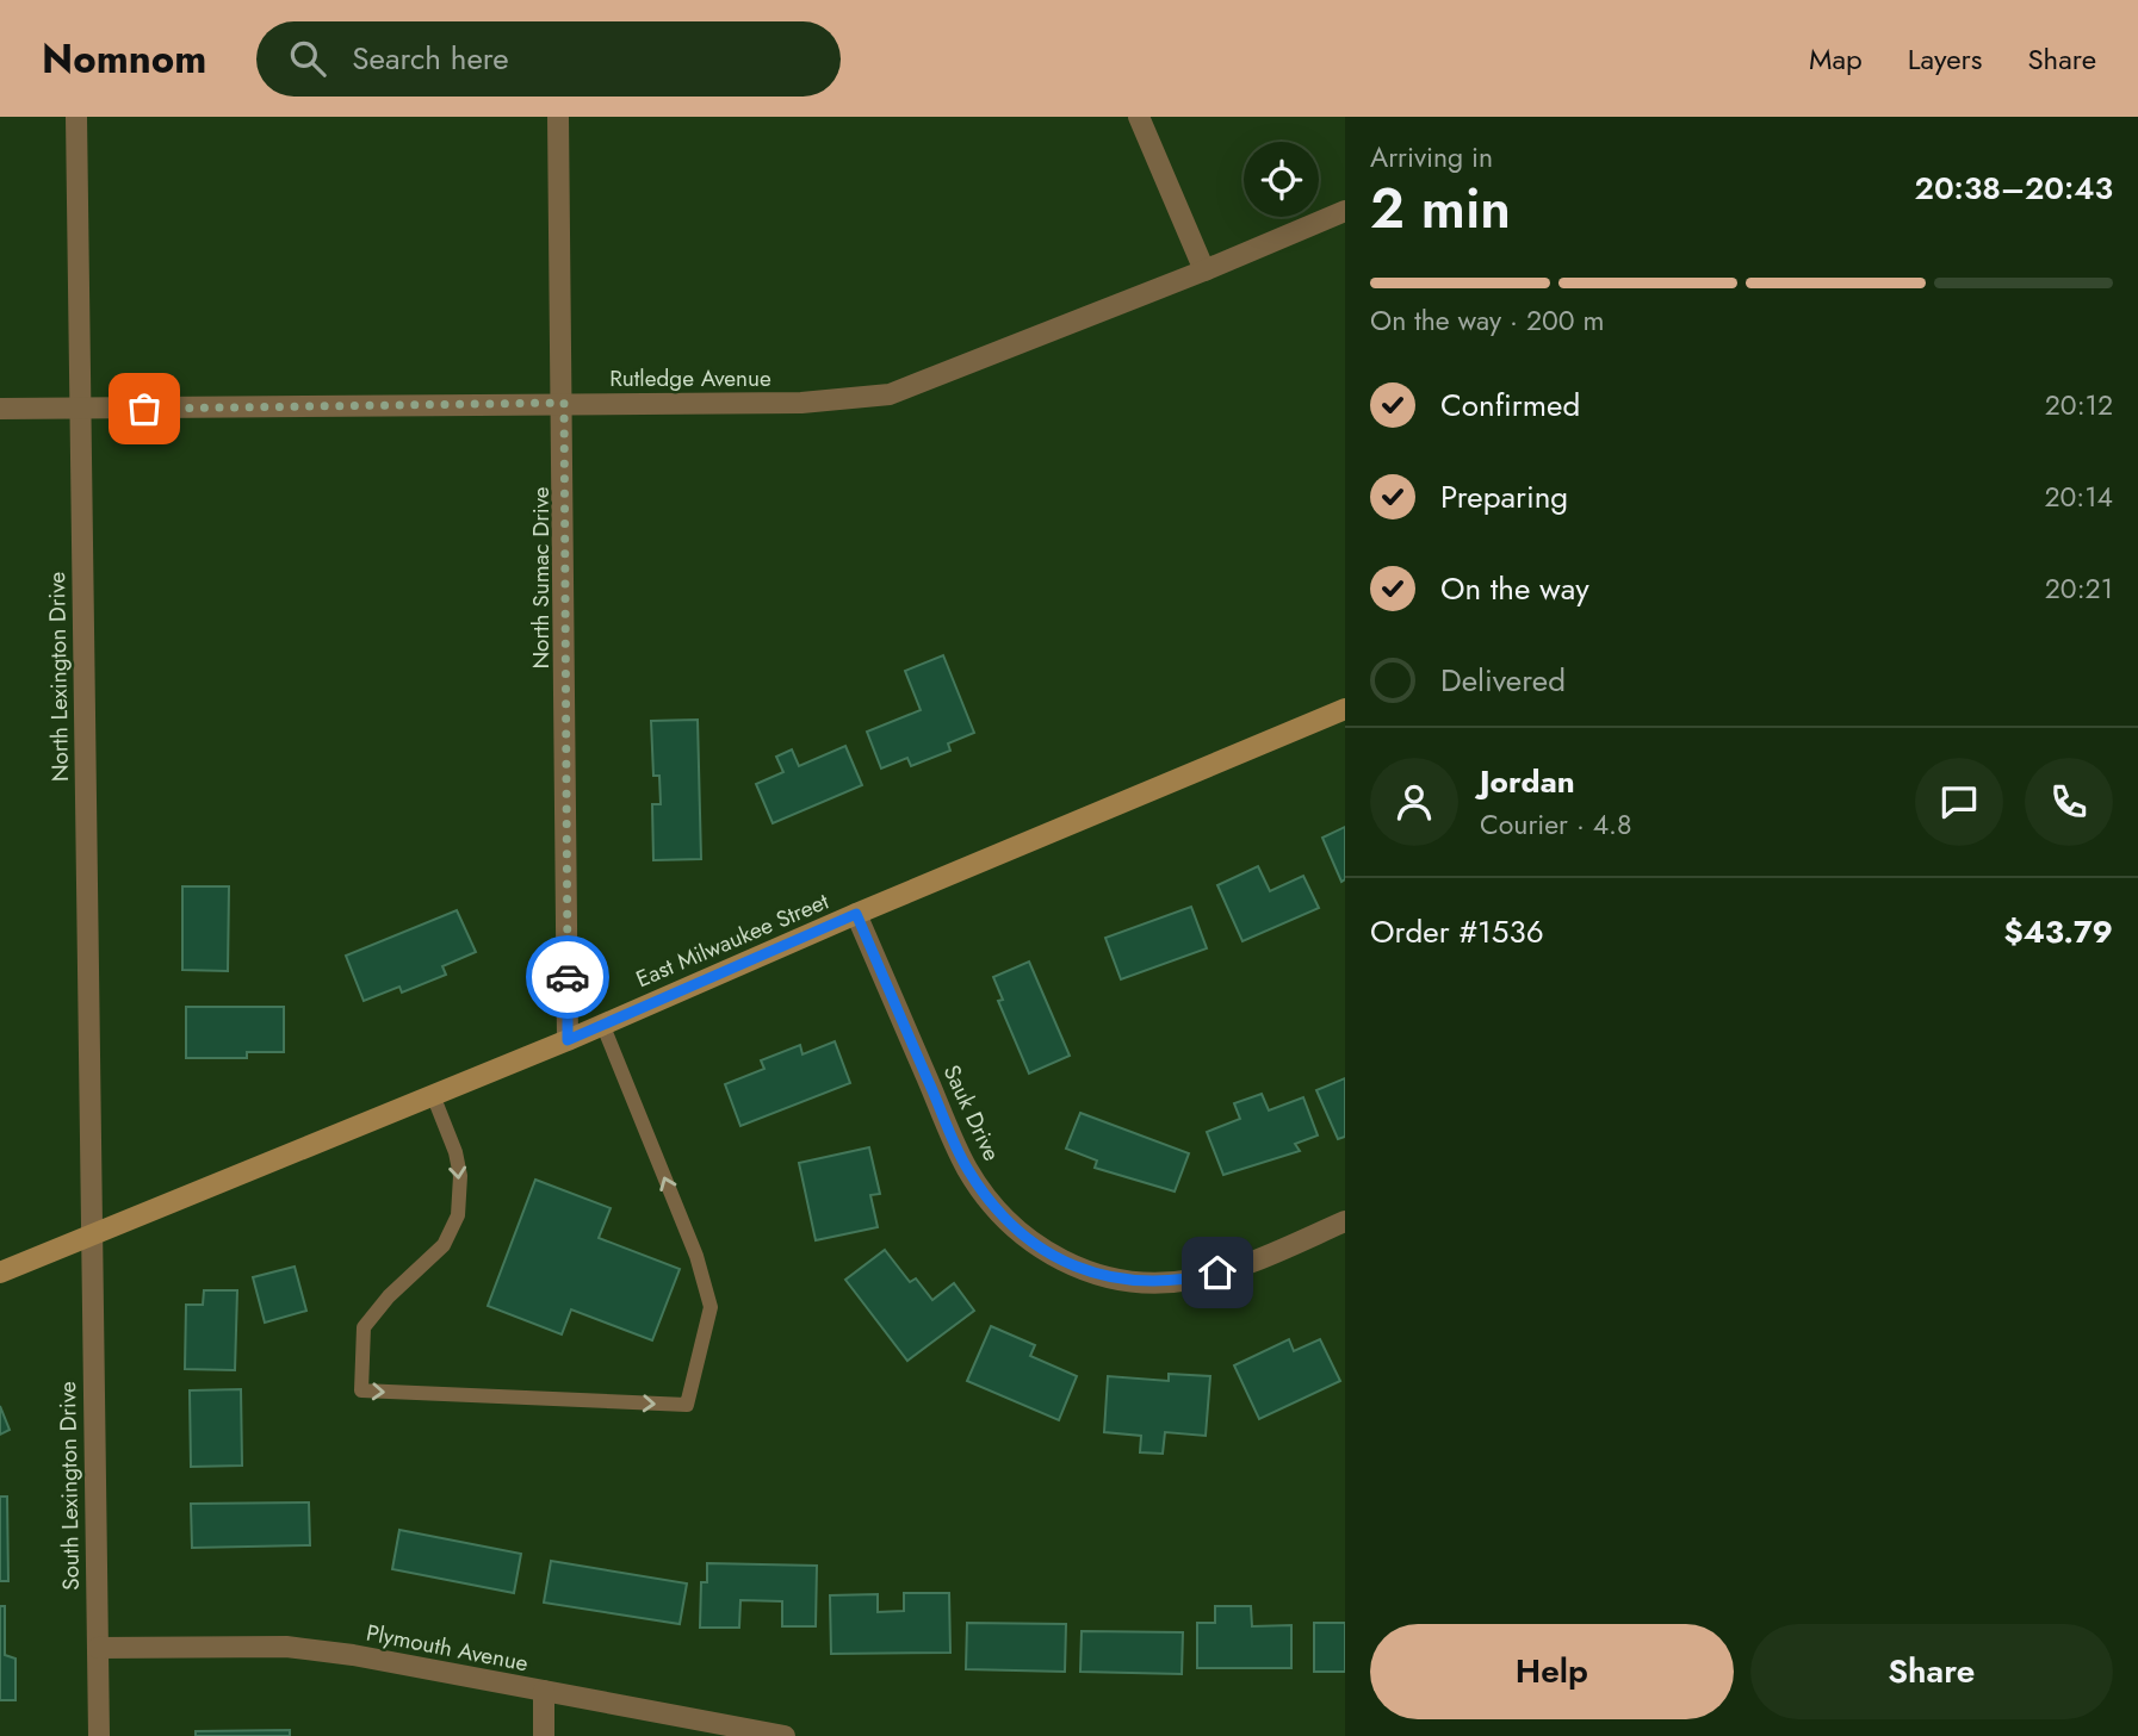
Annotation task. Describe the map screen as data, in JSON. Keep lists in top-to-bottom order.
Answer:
{
  "streets": {
    "main road": ["East Milwaukee Street"],
    "street": [
      "Rutledge Avenue",
      "North Sumac Drive",
      "North Lexington Drive",
      "Sauk Drive",
      "South Lexington Drive",
      "Plymouth Avenue"
    ]
  },
  "crossings": [
    ["Rutledge Avenue", "North Sumac Drive"],
    ["Rutledge Avenue", "North Lexington Drive"],
    ["North Sumac Drive", "East Milwaukee Street"],
    ["North Lexington Drive", "East Milwaukee Street"],
    ["North Lexington Drive", "South Lexington Drive"],
    ["East Milwaukee Street", "Sauk Drive"],
    ["East Milwaukee Street", "South Lexington Drive"],
    ["South Lexington Drive", "Plymouth Avenue"]
  ],
  "page": {
    "header": "Nomnom",
    "search": "Search here",
    "nav": ["Map", "Layers", "Share"],
    "heading": ["2 min", "Arriving in", "20:38–20:43"],
    "panel": [
      "Jordan",
      "Courier · 4.8",
      "Order #1536",
      "$43.79"
    ],
    "bar": "On the way · 200 m",
    "list": [
      ["Confirmed", "20:12"],
      ["Preparing", "20:14"],
      ["On the way", "20:21"],
      "Delivered"
    ],
    "buttons": ["Help", "Share"]
  }
}
